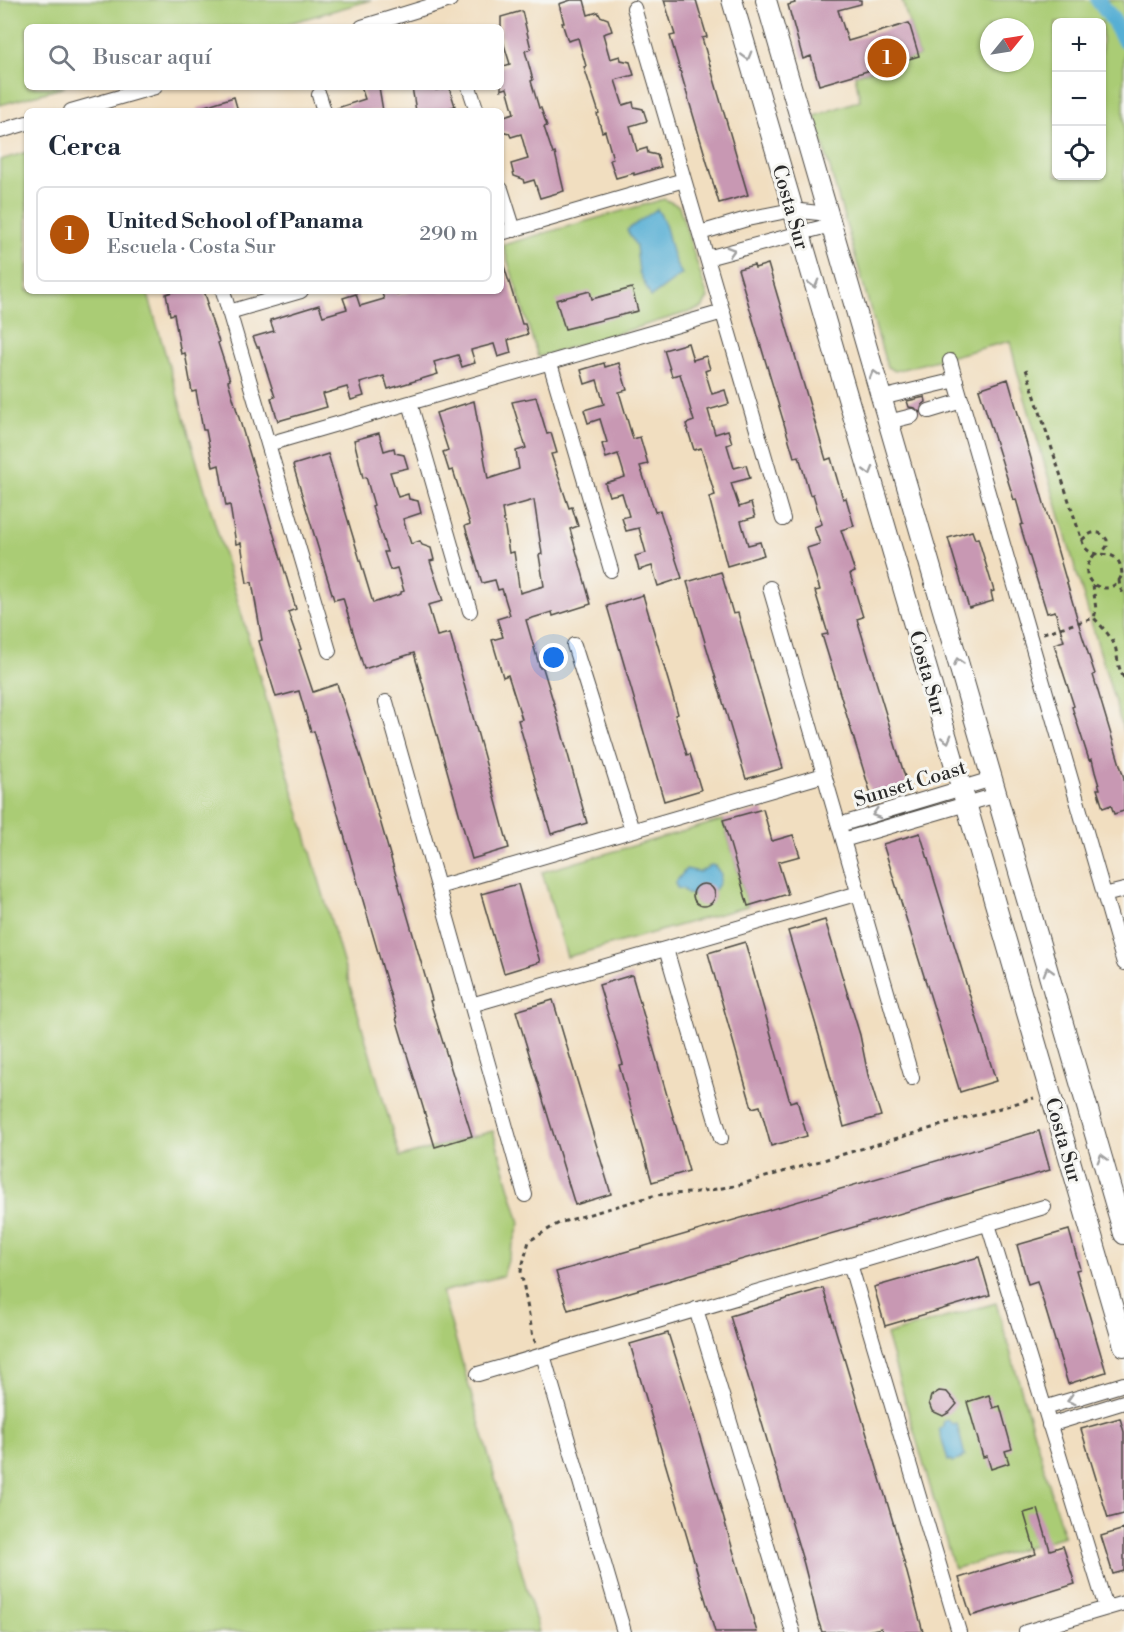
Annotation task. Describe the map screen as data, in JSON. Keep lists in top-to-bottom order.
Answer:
{
  "streets": {
    "street": ["Costa Sur", "Sunset Coast"]
  },
  "crossings": [
    ["Costa Sur", "Sunset Coast"]
  ],
  "north": "top right",
  "page": {
    "map_buttons": ["+", "−"],
    "search": "Buscar aquí",
    "pins": "1",
    "heading": "Cerca",
    "list": [
      {
        "mark": "1",
        "name": "United School of Panama",
        "note": "Escuela · Costa Sur",
        "value": "290 m"
      }
    ]
  }
}
